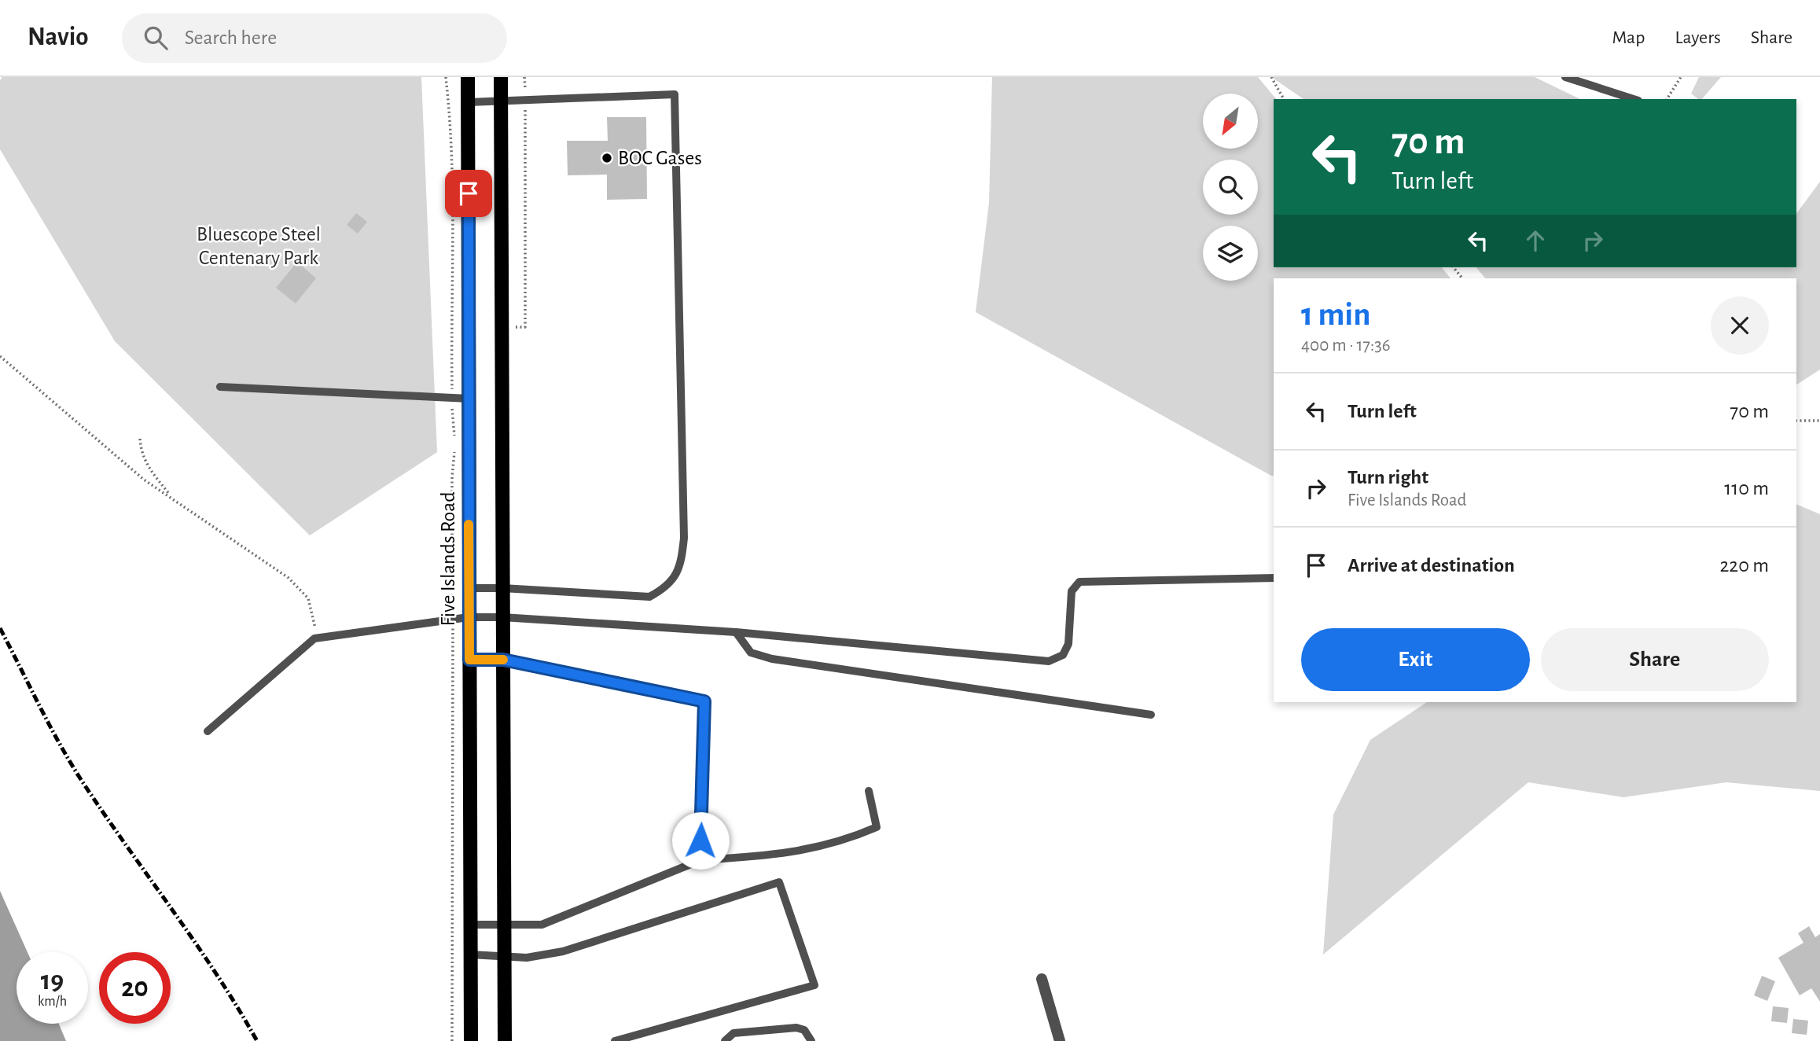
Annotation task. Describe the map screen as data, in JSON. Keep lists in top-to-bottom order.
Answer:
{
  "streets": {
    "main road": ["Five Islands Road"]
  },
  "parks": ["Bluescope Steel Centenary Park"],
  "places": ["BOC Gases"],
  "north": "bottom left",
  "page": {
    "header": "Navio",
    "search": "Search here",
    "nav": ["Map", "Layers", "Share"],
    "turn": ["70 m", "Turn left"],
    "heading": ["1 min", "400 m · 17:36"],
    "list": [
      {
        "name": "Turn left",
        "value": "70 m"
      },
      {
        "name": "Turn right",
        "note": "Five Islands Road",
        "value": "110 m"
      },
      {
        "name": "Arrive at destination",
        "value": "220 m"
      }
    ],
    "buttons": ["Exit", "Share"],
    "speed": "19 km/h",
    "limit": "20"
  }
}
